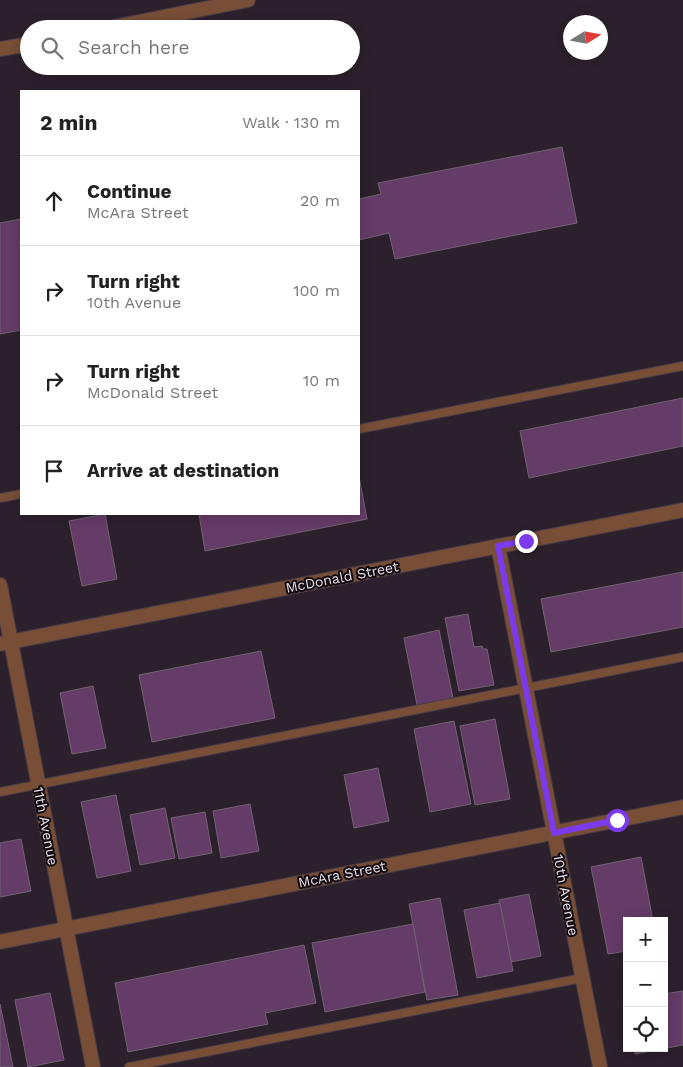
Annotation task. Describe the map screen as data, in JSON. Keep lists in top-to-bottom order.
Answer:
{
  "streets": {
    "street": [
      "McDonald Street",
      "11th Avenue",
      "McAra Street",
      "10th Avenue"
    ]
  },
  "crossings": [
    ["McDonald Street", "11th Avenue"],
    ["McDonald Street", "10th Avenue"],
    ["11th Avenue", "McAra Street"],
    ["McAra Street", "10th Avenue"]
  ],
  "north": "right",
  "page": {
    "search": "Search here",
    "heading": ["2 min", "Walk · 130 m"],
    "list": [
      ["Continue", "McAra Street", "20 m"],
      ["Turn right", "10th Avenue", "100 m"],
      ["Turn right", "McDonald Street", "10 m"],
      "Arrive at destination"
    ],
    "map_buttons": ["+", "−"]
  }
}
